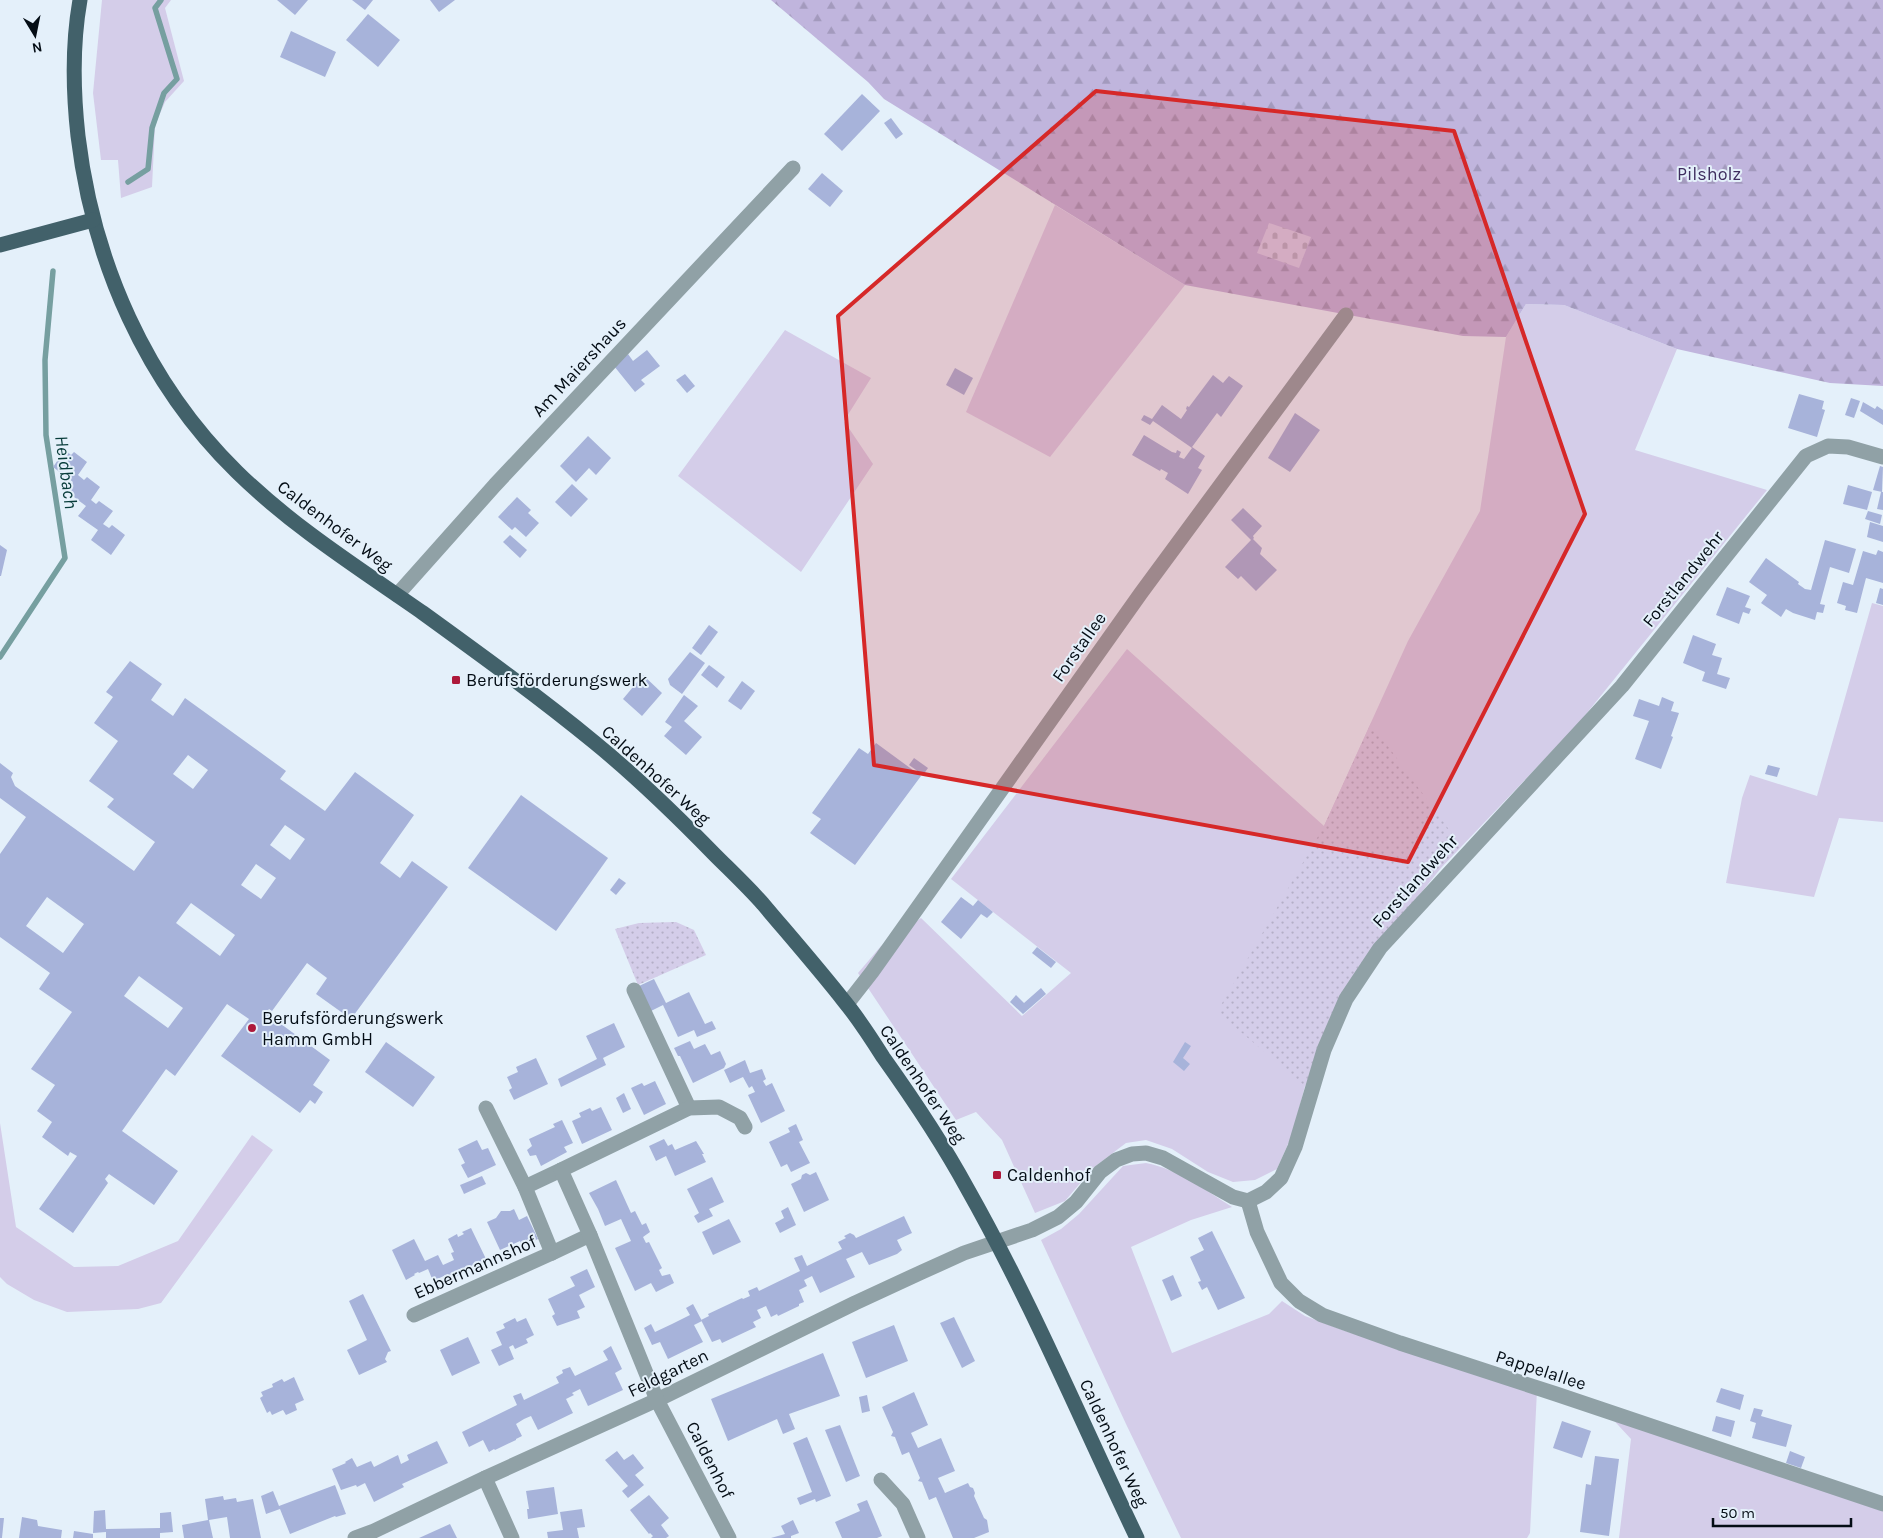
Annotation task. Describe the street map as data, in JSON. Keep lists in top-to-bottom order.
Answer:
{
  "streets": {
    "main road": ["Caldenhofer Weg"],
    "street": [
      "Am Maiershaus",
      "Forstlandwehr",
      "Forstallee",
      "Ebbermannshof",
      "Pappelallee",
      "Feldgarten",
      "Caldenhof"
    ]
  },
  "crossings": [
    ["Am Maiershaus", "Caldenhofer Weg"],
    ["Caldenhofer Weg", "Forstallee"],
    ["Caldenhofer Weg", "Feldgarten"],
    ["Forstlandwehr", "Pappelallee"],
    ["Feldgarten", "Caldenhof"]
  ],
  "water": ["Heidbach"],
  "parks": ["Pilsholz"],
  "places": {
    "transit": ["Berufsförderungswerk", "Caldenhof"],
    "other": ["Berufsförderungswerk Hamm GmbH"]
  },
  "scale_bar": "50 m",
  "north": "bottom"
}
